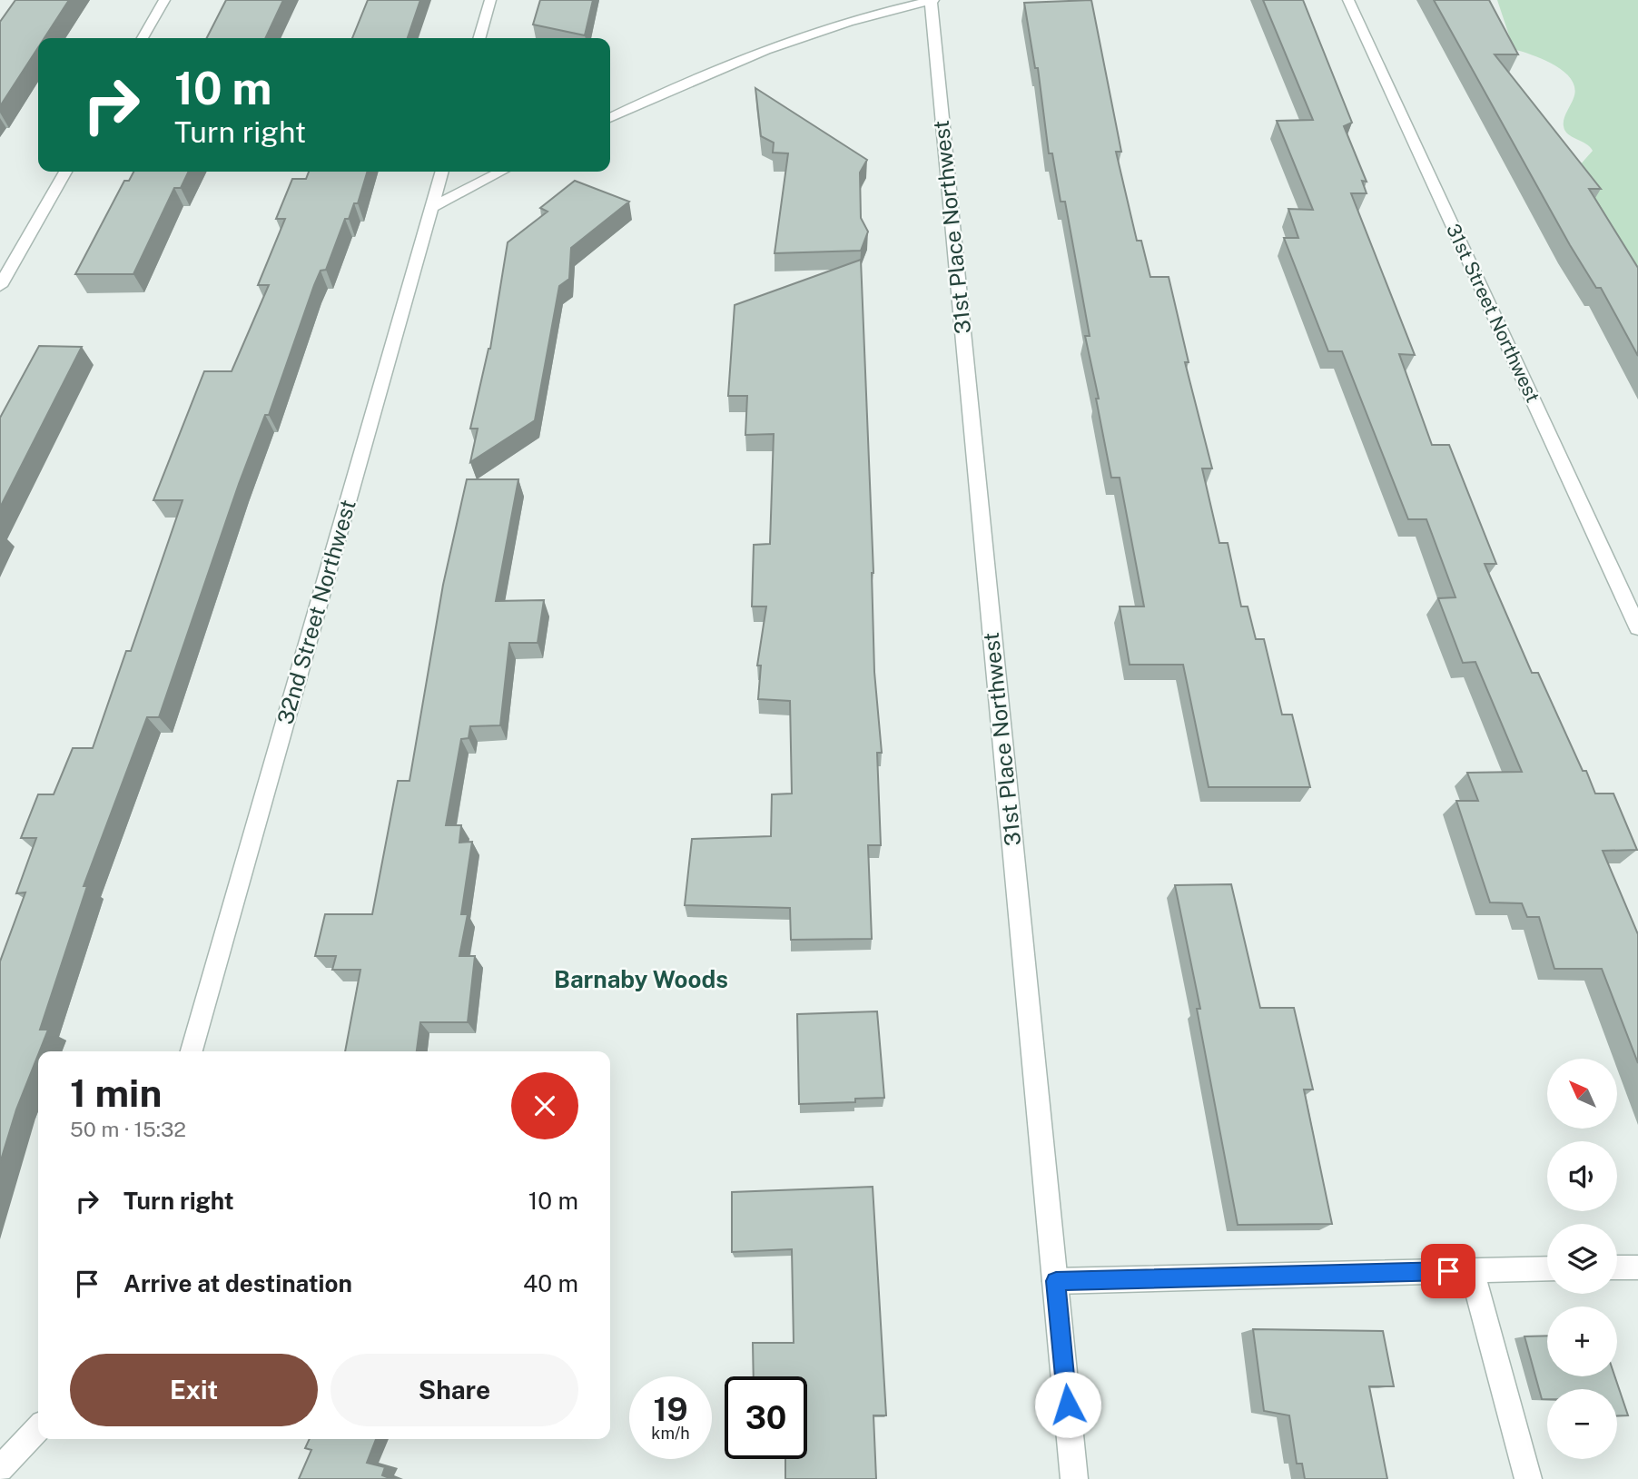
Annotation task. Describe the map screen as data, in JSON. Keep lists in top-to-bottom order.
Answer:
{
  "streets": {
    "street": ["31st Place Northwest", "31st Street Northwest", "32nd Street Northwest"]
  },
  "districts": ["Barnaby Woods"],
  "north": "top left",
  "page": {
    "turn": ["10 m", "Turn right"],
    "heading": ["1 min", "50 m · 15:32"],
    "map_buttons": ["+", "−"],
    "list": [
      {
        "name": "Turn right",
        "value": "10 m"
      },
      {
        "name": "Arrive at destination",
        "value": "40 m"
      }
    ],
    "buttons": ["Exit", "Share"],
    "speed": "19 km/h",
    "limit": "30"
  }
}
